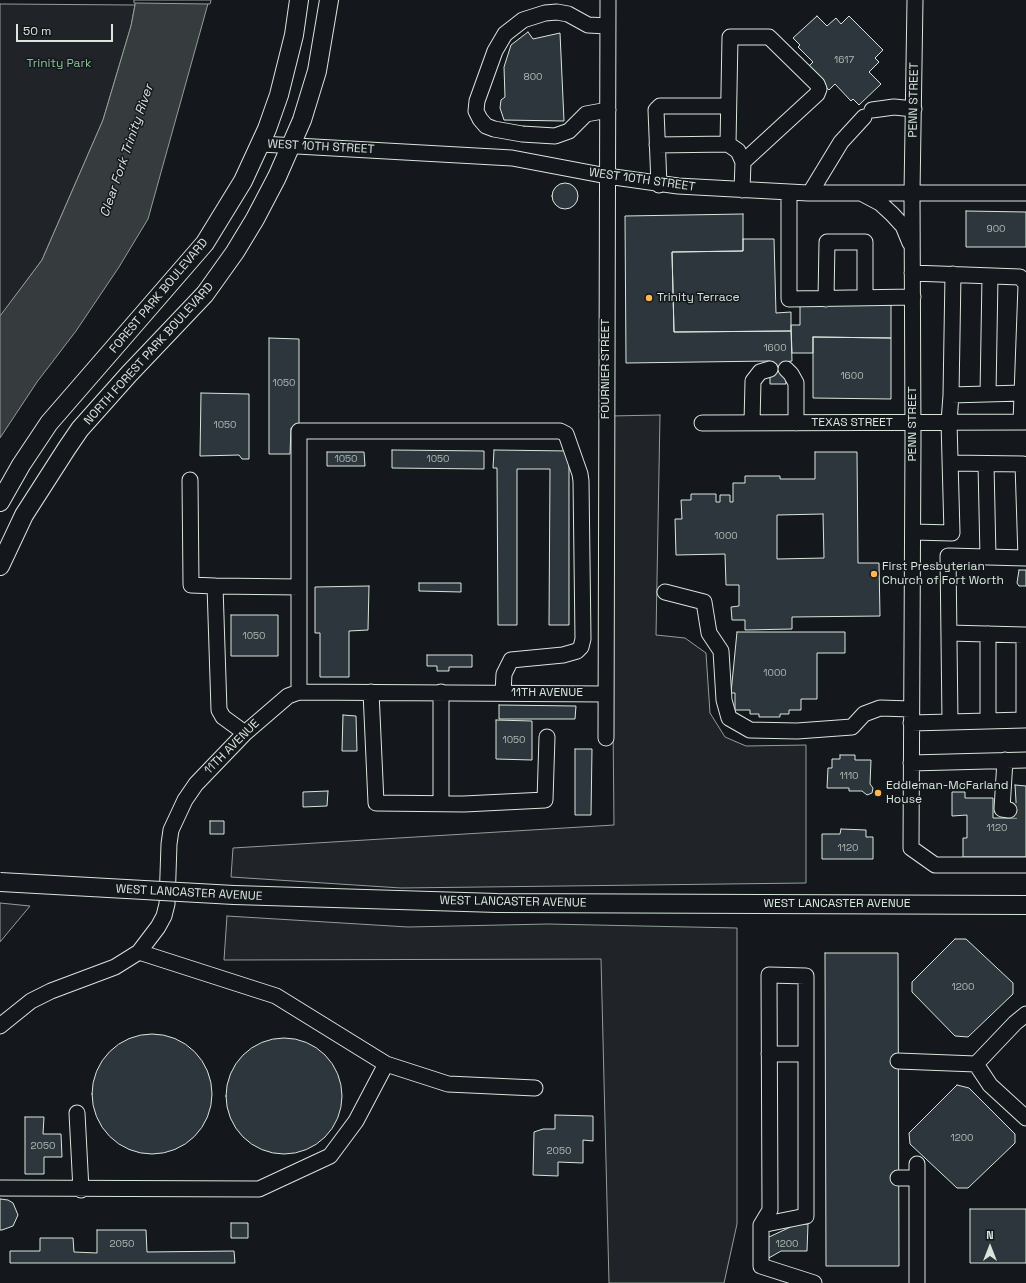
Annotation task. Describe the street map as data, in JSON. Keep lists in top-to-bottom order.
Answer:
{
  "streets": {
    "main road": ["FOREST PARK BOULEVARD", "NORTH FOREST PARK BOULEVARD", "WEST LANCASTER AVENUE"],
    "street": [
      "PENN STREET",
      "WEST 10TH STREET",
      "FOURNIER STREET",
      "TEXAS STREET",
      "11TH AVENUE"
    ]
  },
  "crossings": [
    ["PENN STREET", "WEST 10TH STREET"],
    ["PENN STREET", "TEXAS STREET"],
    ["WEST 10TH STREET", "FOREST PARK BOULEVARD"],
    ["WEST 10TH STREET", "NORTH FOREST PARK BOULEVARD"],
    ["WEST 10TH STREET", "FOURNIER STREET"],
    ["FOURNIER STREET", "11TH AVENUE"]
  ],
  "water": ["Clear Fork Trinity River"],
  "parks": ["Trinity Park"],
  "places": ["Trinity Terrace", "First Presbyterian Church of Fort Worth", "Eddleman-McFarland House"],
  "house_numbers": [
    "1617",
    "800",
    "900",
    "1600",
    "1600",
    "1050",
    "1050",
    "1050",
    "1050",
    "1000",
    "1050",
    "1000",
    "1050",
    "1110",
    "1120",
    "1120",
    "1200",
    "1200",
    "2050",
    "2050",
    "2050",
    "1200"
  ],
  "scale_bar": "50 m",
  "north": "top"
}
